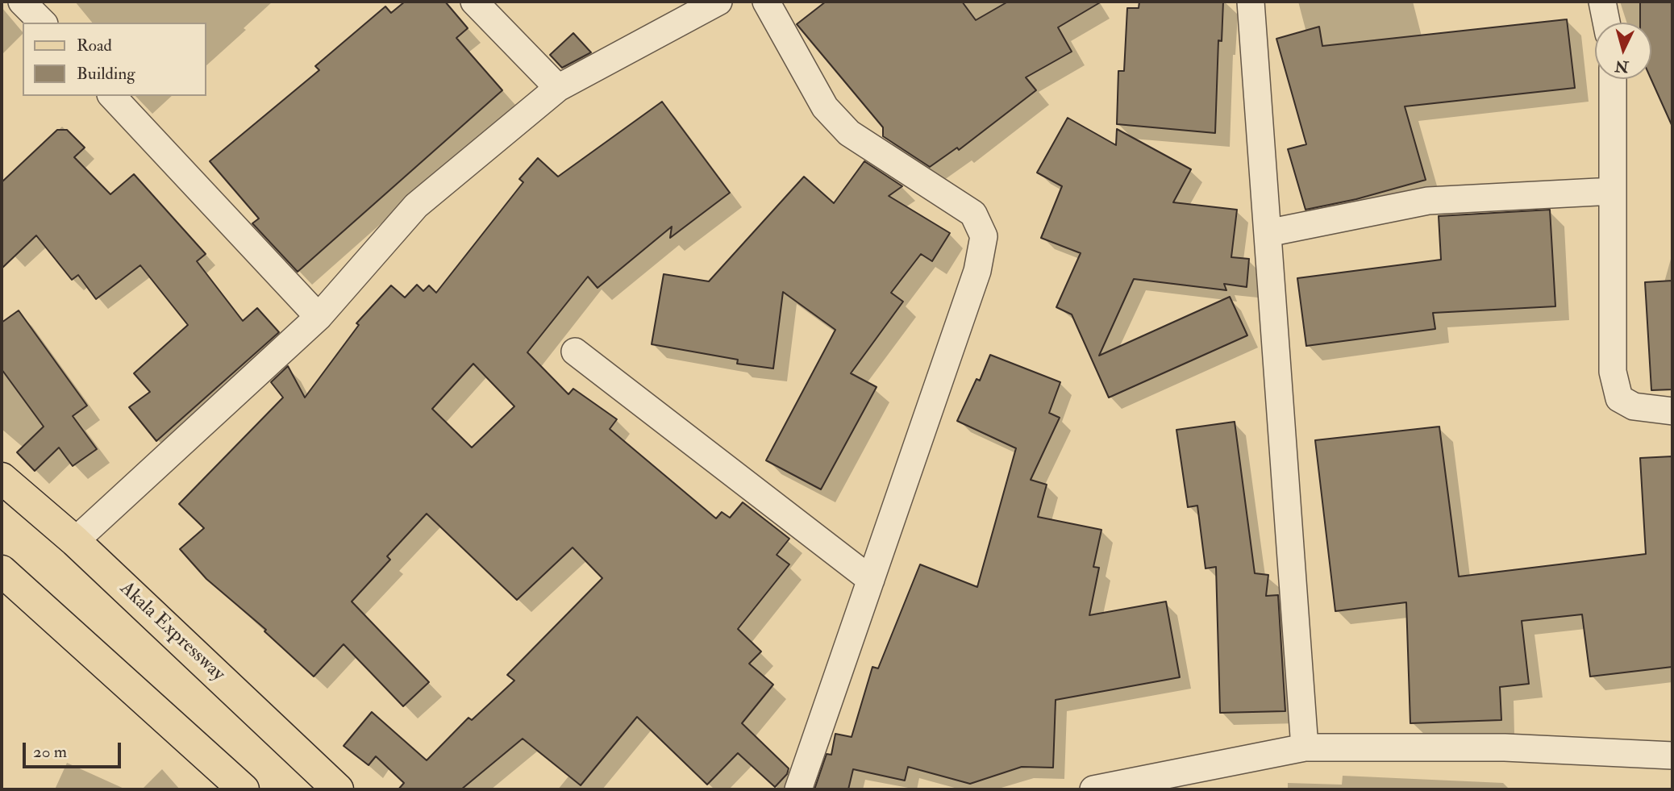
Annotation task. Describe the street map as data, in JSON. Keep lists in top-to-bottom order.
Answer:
{
  "streets": {
    "main road": ["Akala Expressway"]
  },
  "legend": ["Road", "Building"],
  "scale_bar": "20 m",
  "north": "bottom"
}
